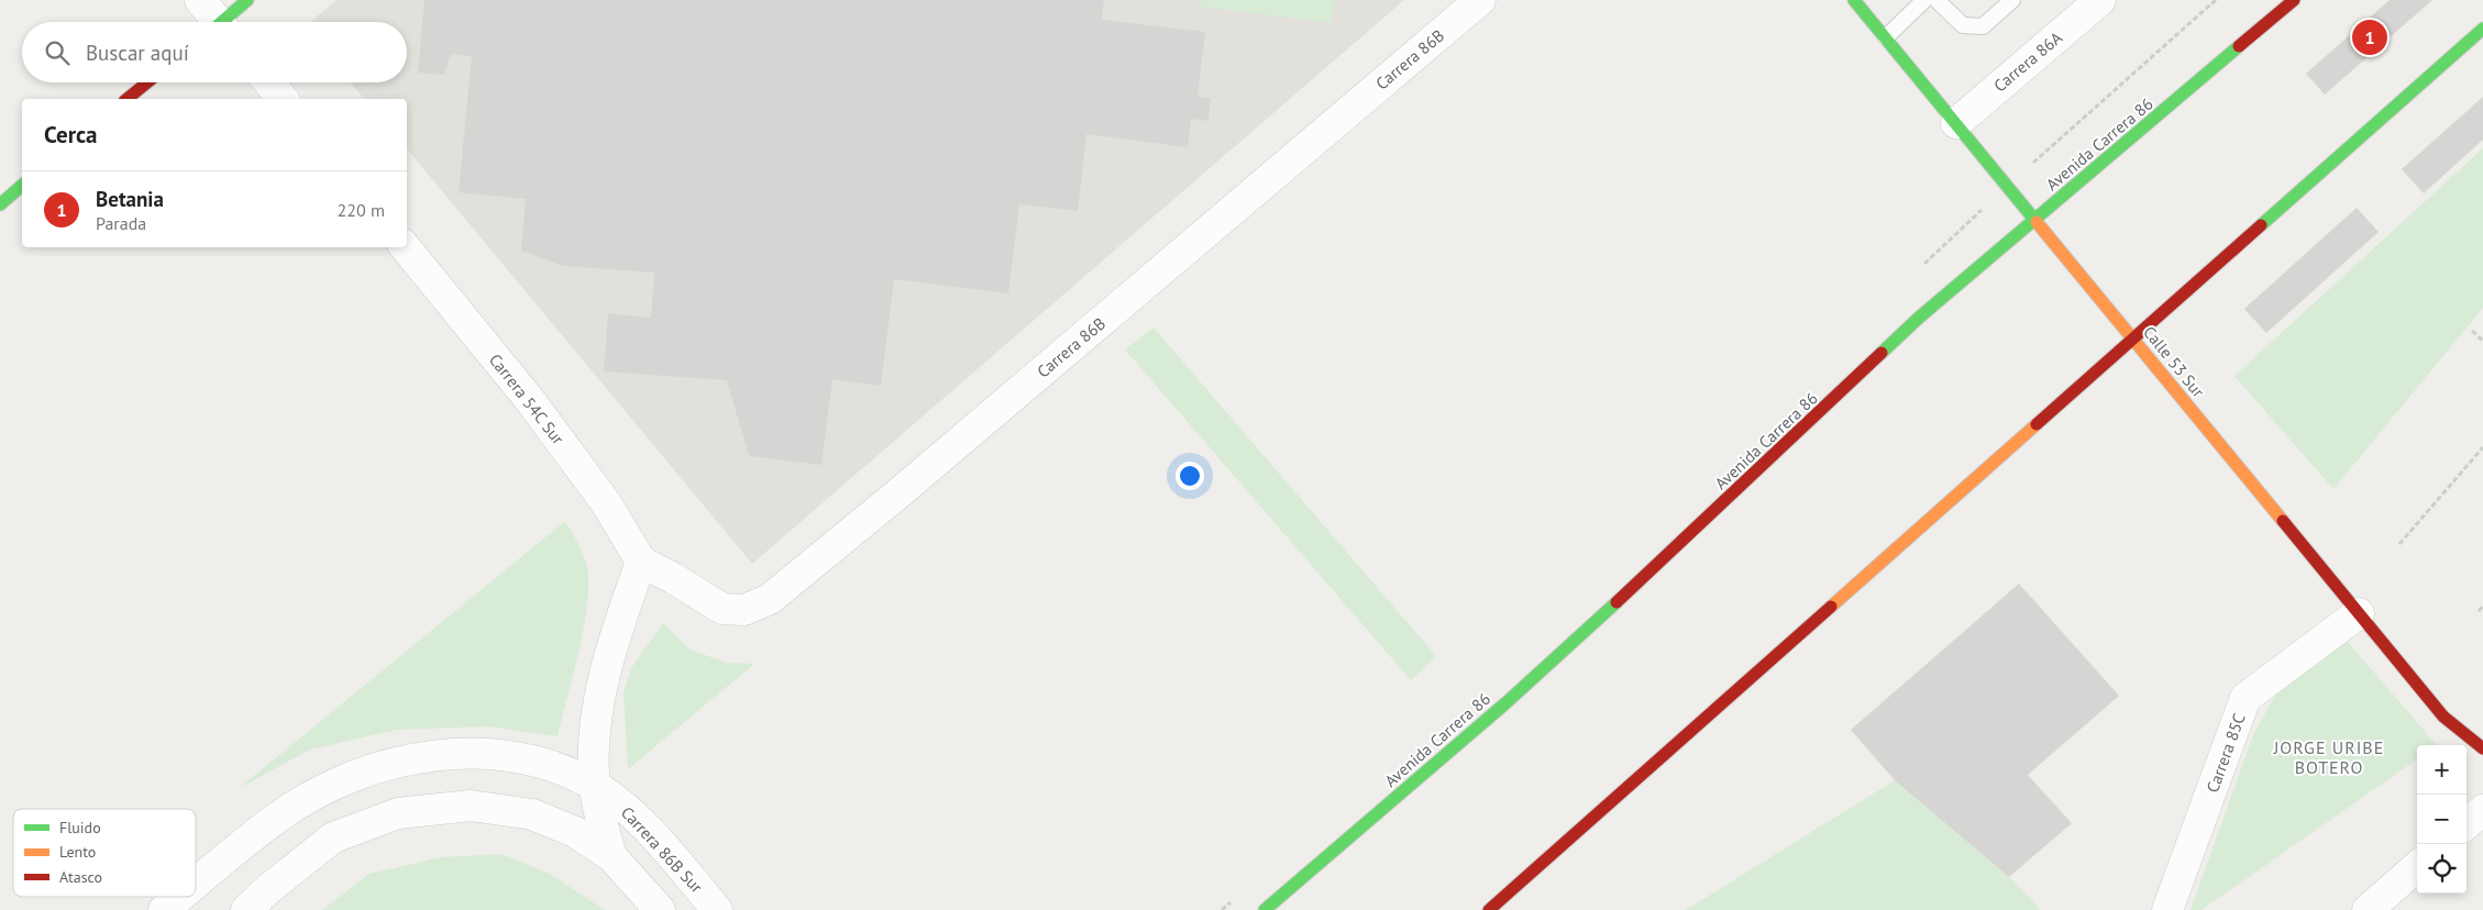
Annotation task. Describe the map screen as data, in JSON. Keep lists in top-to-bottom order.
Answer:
{
  "streets": {
    "main road": ["Avenida Carrera 86", "Calle 53 Sur"],
    "street": [
      "Carrera 86B",
      "Carrera 86A",
      "Carrera 54C Sur",
      "Carrera 85C",
      "Carrera 86B Sur"
    ]
  },
  "crossings": [
    ["Carrera 86B", "Carrera 54C Sur"],
    ["Carrera 86A", "Calle 53 Sur"],
    ["Avenida Carrera 86", "Calle 53 Sur"],
    ["Calle 53 Sur", "Carrera 85C"]
  ],
  "districts": ["JORGE URIBE BOTERO"],
  "legend": ["Fluido", "Lento", "Atasco"],
  "page": {
    "pins": "1",
    "search": "Buscar aquí",
    "heading": "Cerca",
    "list": [
      {
        "mark": "1",
        "name": "Betania",
        "note": "Parada",
        "value": "220 m"
      }
    ],
    "map_buttons": ["+", "−"]
  }
}
